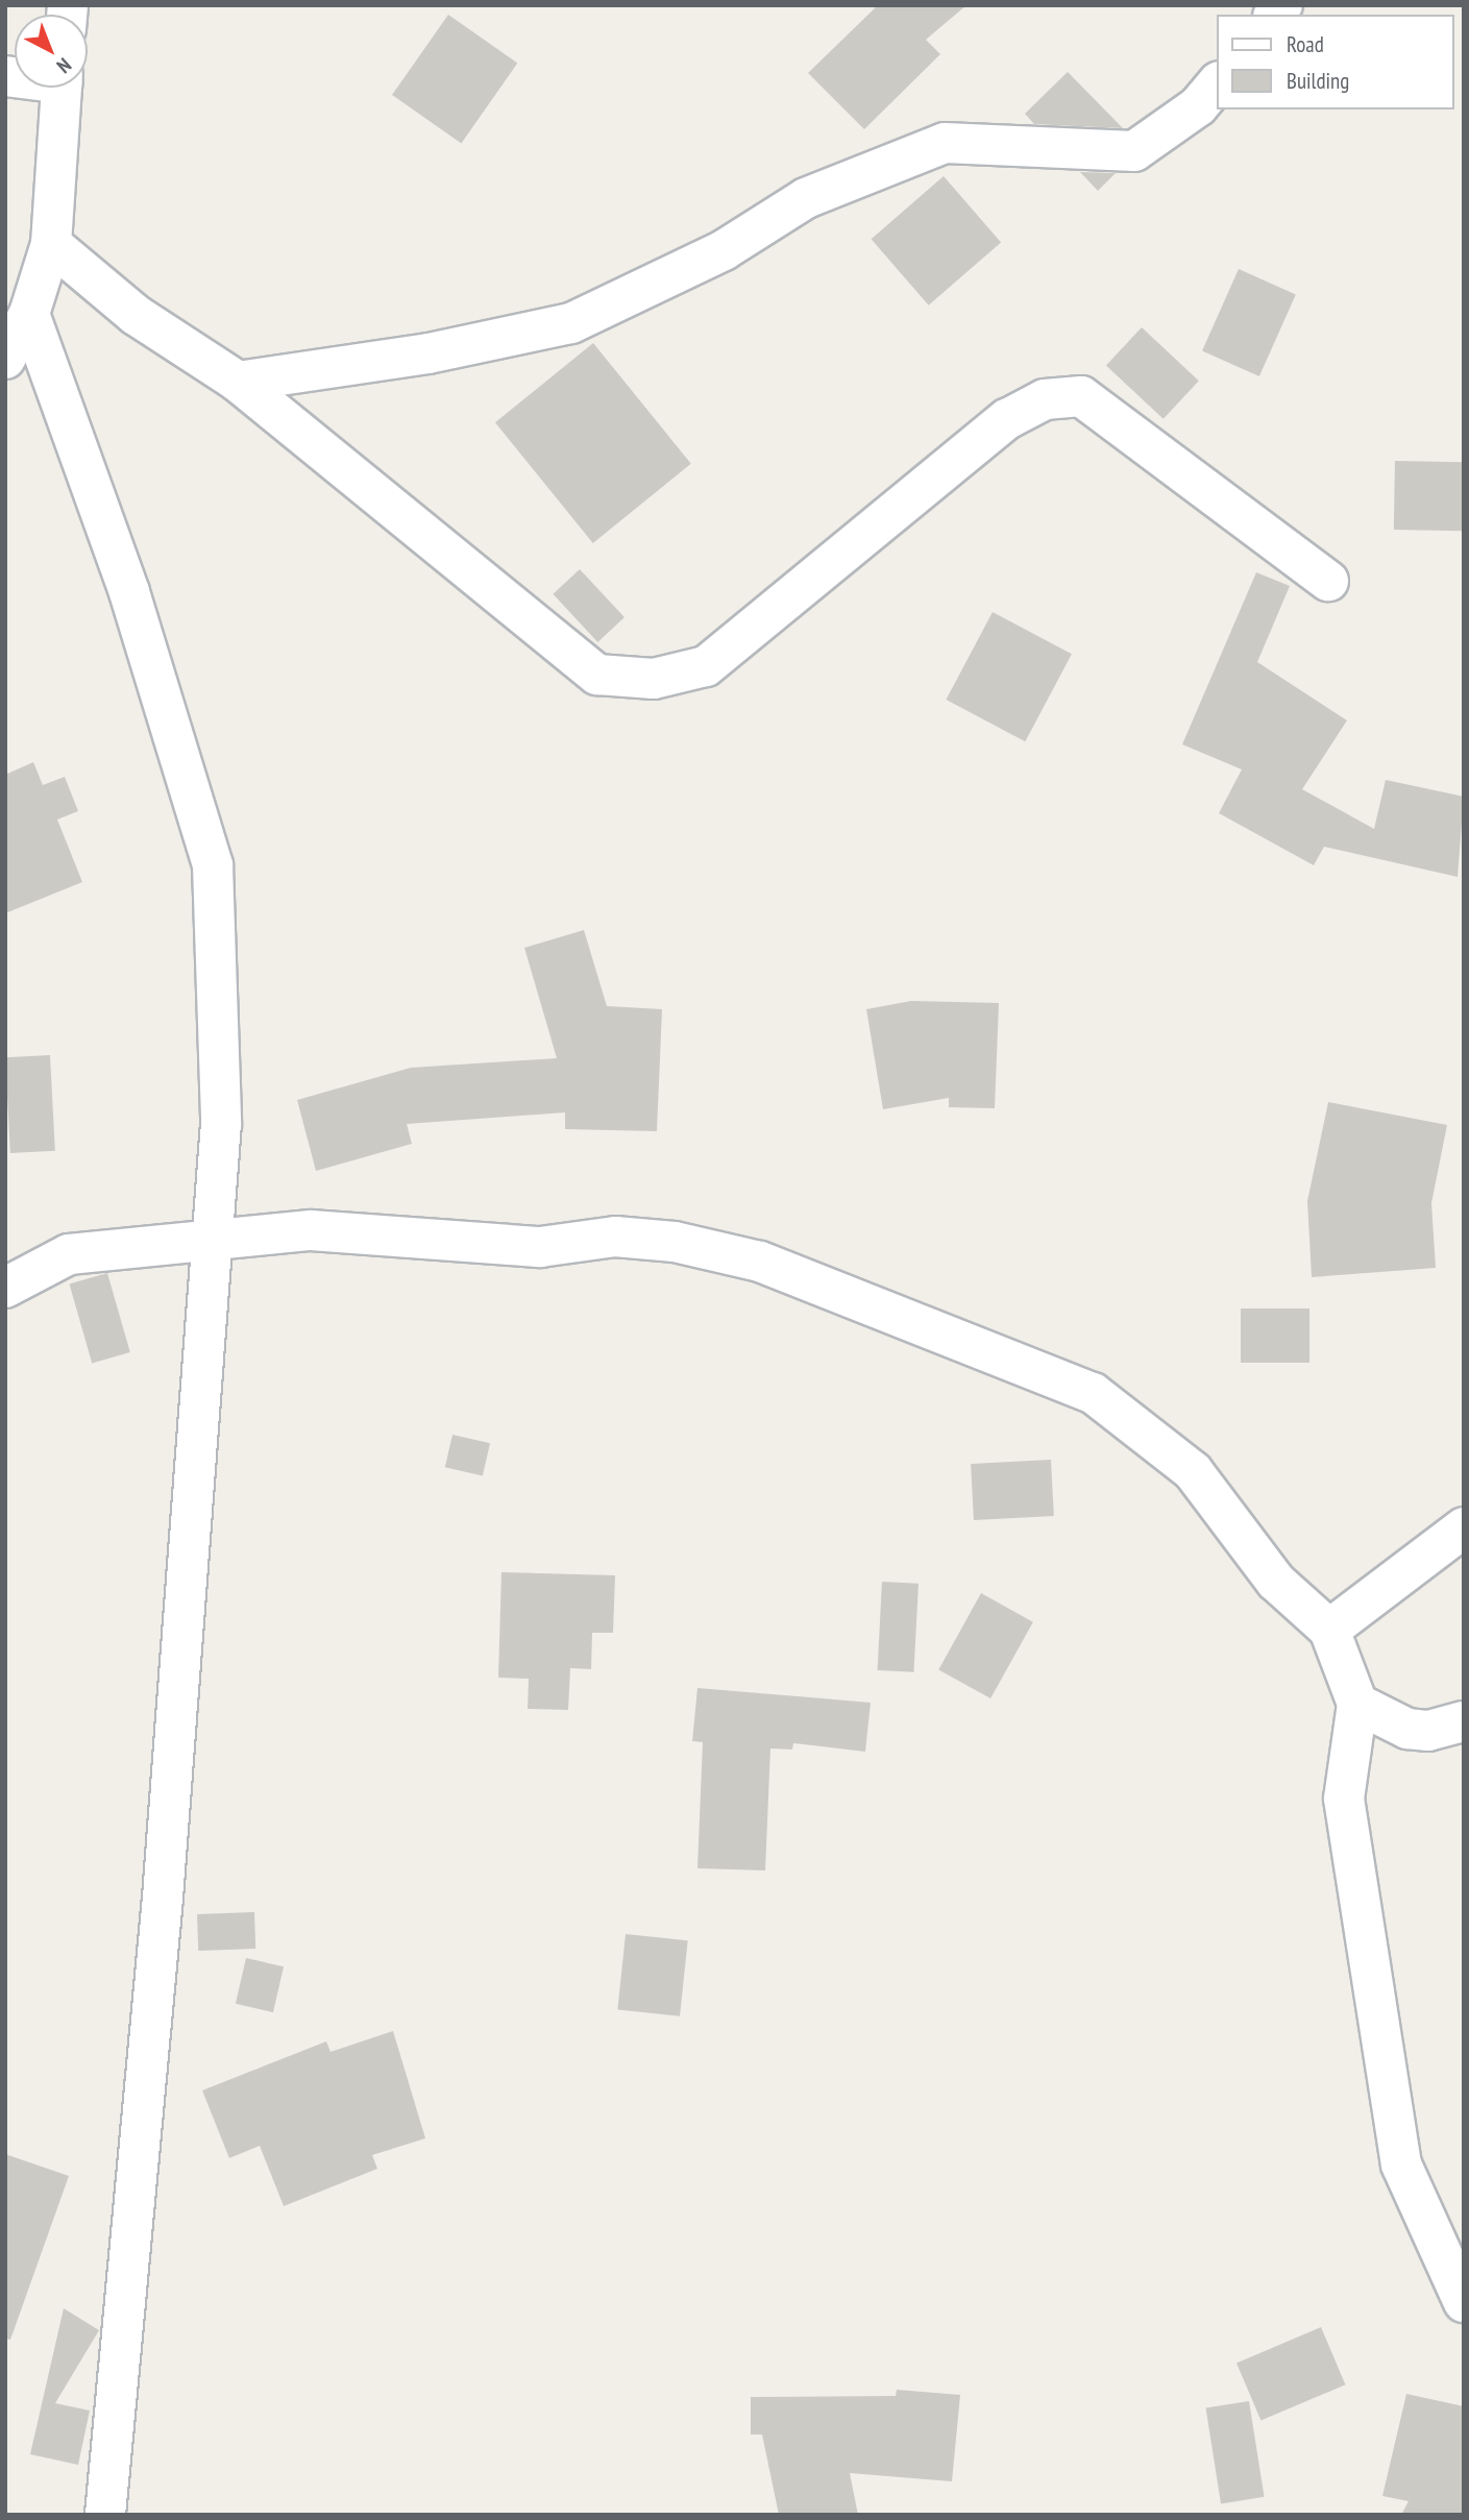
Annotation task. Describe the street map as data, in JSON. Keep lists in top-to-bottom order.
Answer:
{
  "legend": ["Road", "Building"],
  "north": "bottom right"
}
